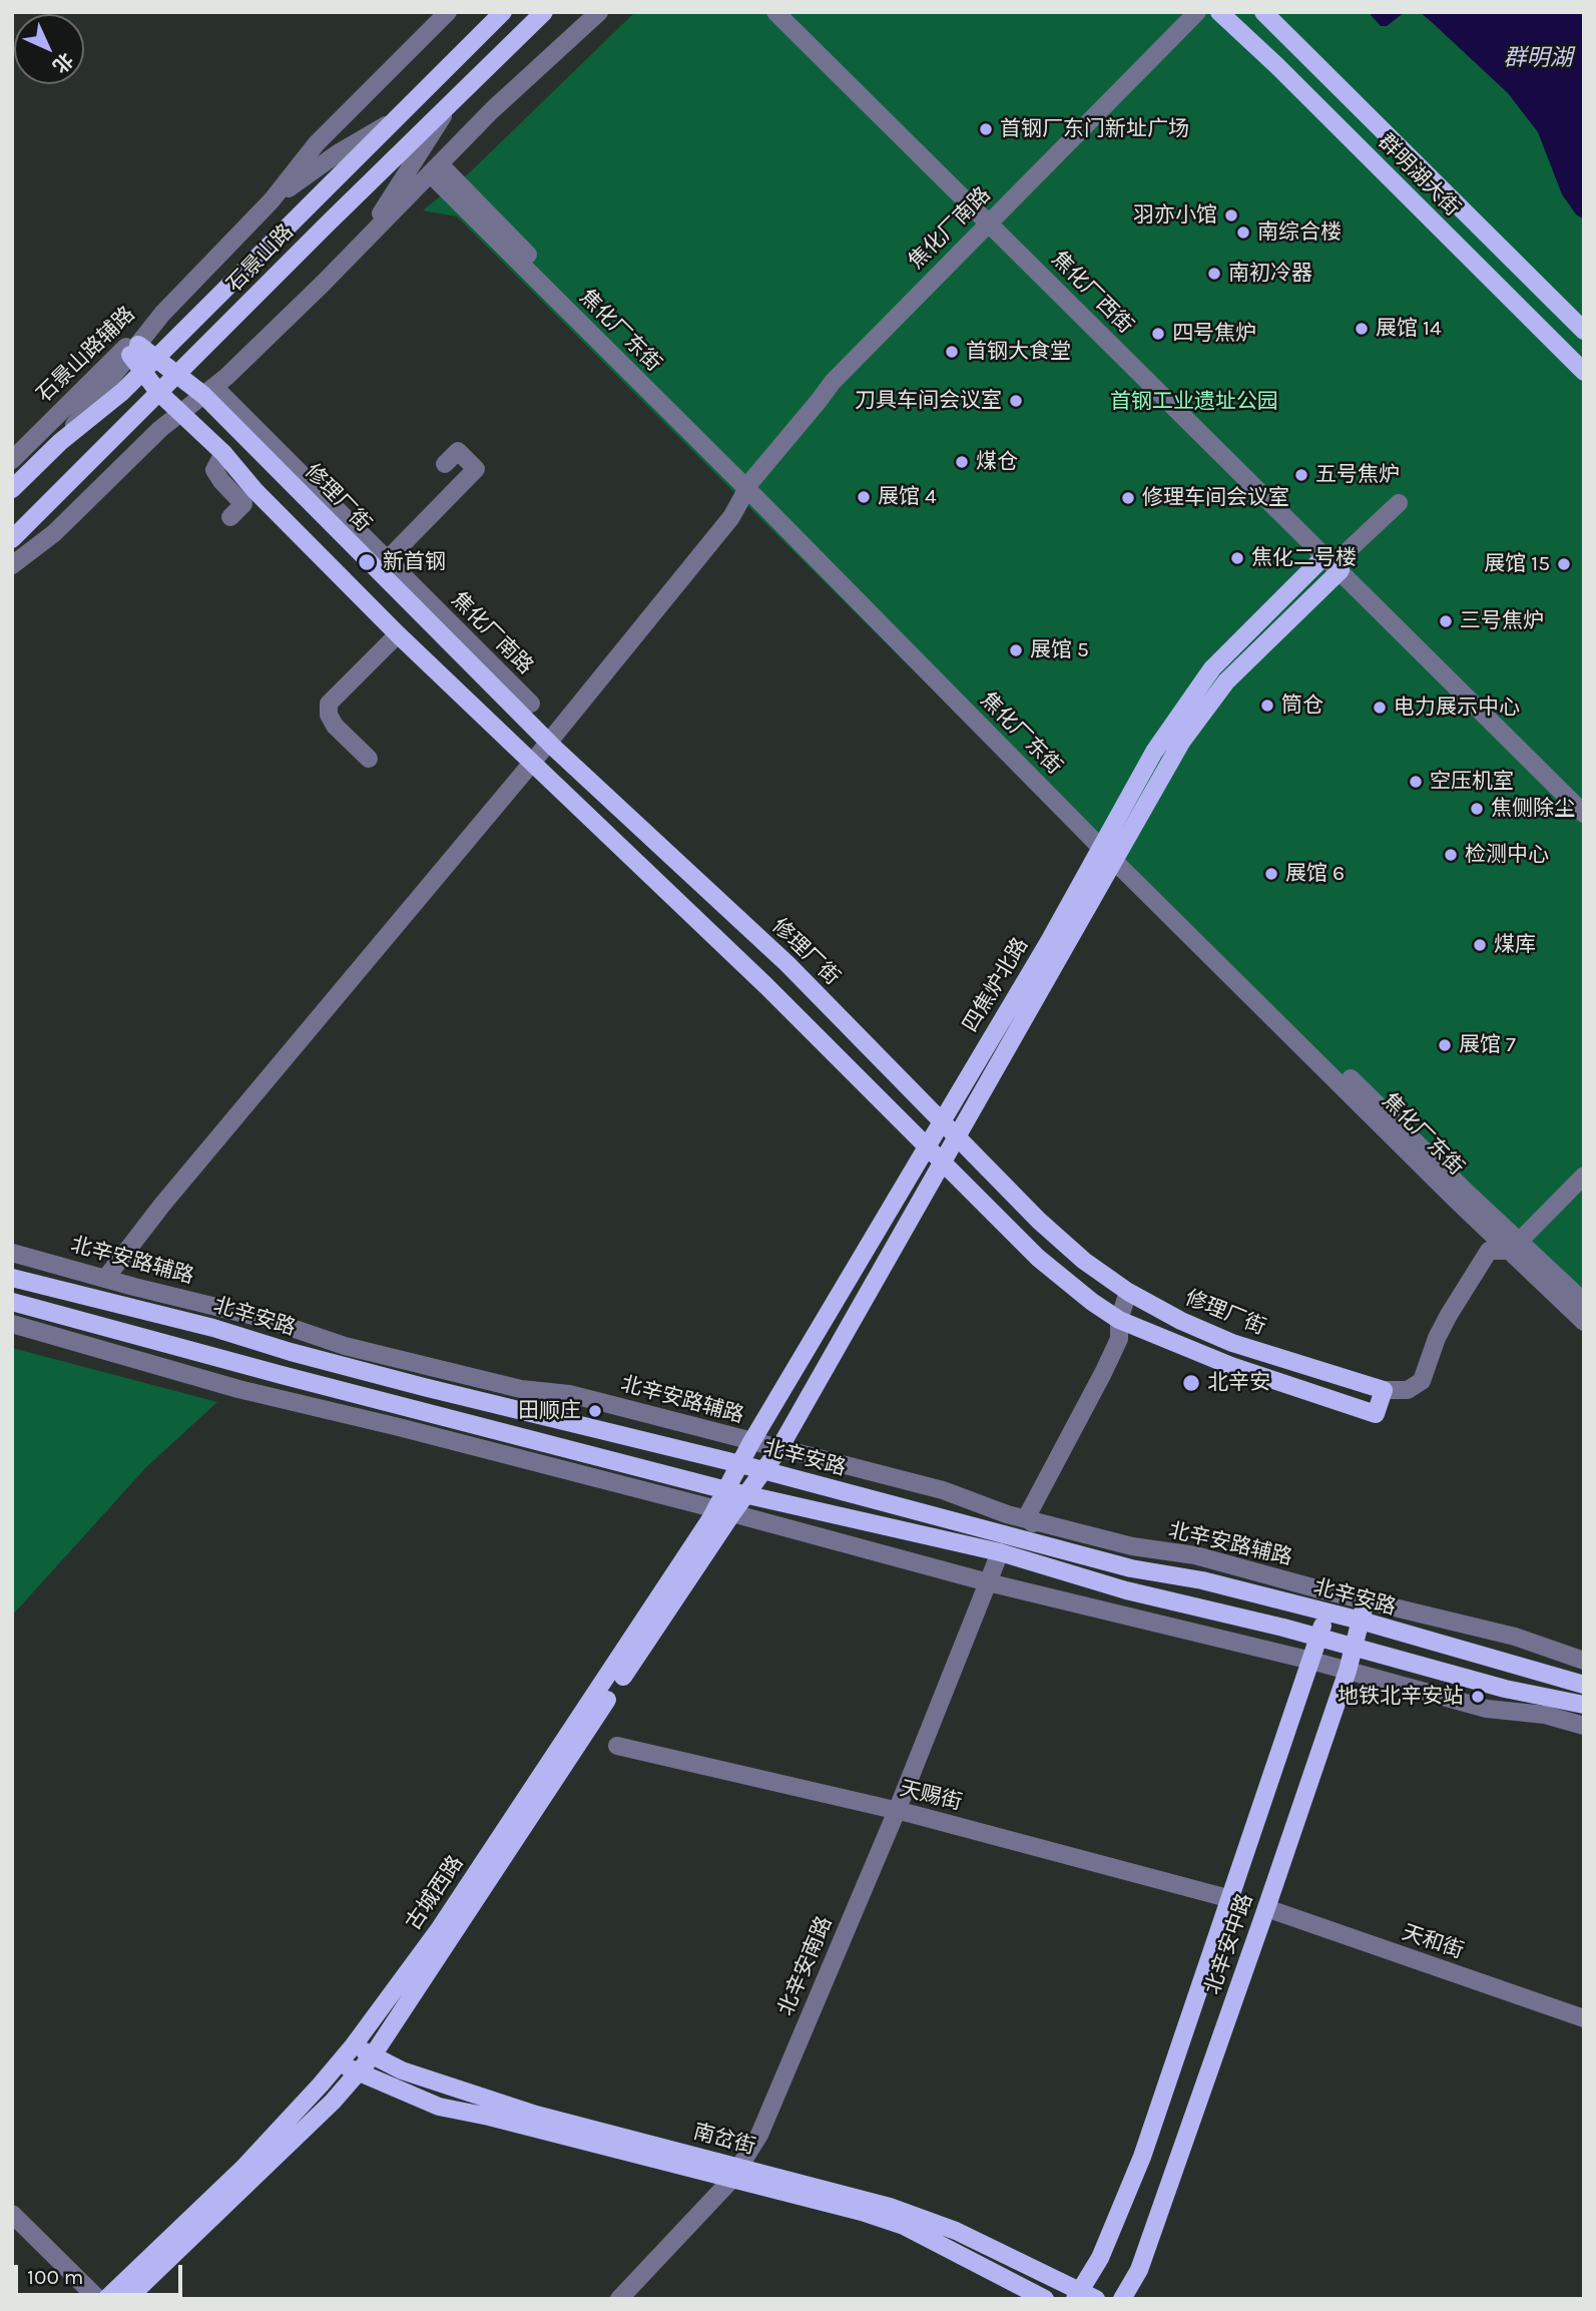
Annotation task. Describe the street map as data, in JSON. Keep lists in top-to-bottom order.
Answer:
{
  "streets": {
    "main road": [
      "群明湖大街",
      "石景山路",
      "修理厂街",
      "四焦炉北路",
      "北辛安路",
      "古城西路",
      "北辛安中路",
      "南岔街"
    ],
    "street": [
      "焦化厂南路",
      "焦化厂西街",
      "焦化厂东街",
      "石景山路辅路",
      "北辛安路辅路",
      "天赐街",
      "天和街",
      "北辛安南路"
    ]
  },
  "crossings": [
    ["焦化厂南路", "焦化厂西街"],
    ["焦化厂南路", "焦化厂东街"],
    ["焦化厂南路", "修理厂街"],
    ["焦化厂南路", "北辛安路辅路"],
    ["石景山路", "石景山路辅路"],
    ["石景山路", "修理厂街"],
    ["焦化厂西街", "四焦炉北路"],
    ["焦化厂东街", "四焦炉北路"],
    ["修理厂街", "四焦炉北路"],
    ["四焦炉北路", "北辛安路辅路"],
    ["四焦炉北路", "北辛安路"],
    ["四焦炉北路", "古城西路"],
    ["北辛安路辅路", "北辛安中路"],
    ["北辛安路", "古城西路"],
    ["北辛安路", "北辛安中路"],
    ["天赐街", "北辛安中路"],
    ["天赐街", "北辛安南路"],
    ["古城西路", "南岔街"],
    ["天和街", "北辛安中路"],
    ["北辛安中路", "南岔街"],
    ["北辛安南路", "南岔街"]
  ],
  "water": ["群明湖"],
  "parks": ["首钢工业遗址公园"],
  "places": [
    "首钢厂东门新址广场",
    "羽亦小馆",
    "南综合楼",
    "南初冷器",
    "展馆 14",
    "四号焦炉",
    "首钢大食堂",
    "刀具车间会议室",
    "煤仓",
    "五号焦炉",
    "展馆 4",
    "修理车间会议室",
    "焦化二号楼",
    "新首钢",
    "展馆 15",
    "三号焦炉",
    "展馆 5",
    "筒仓",
    "电力展示中心",
    "空压机室",
    "焦侧除尘",
    "检测中心",
    "展馆 6",
    "煤库",
    "展馆 7",
    "北辛安",
    "田顺庄",
    "地铁北辛安站"
  ],
  "scale_bar": "100 m",
  "north": "bottom right"
}
